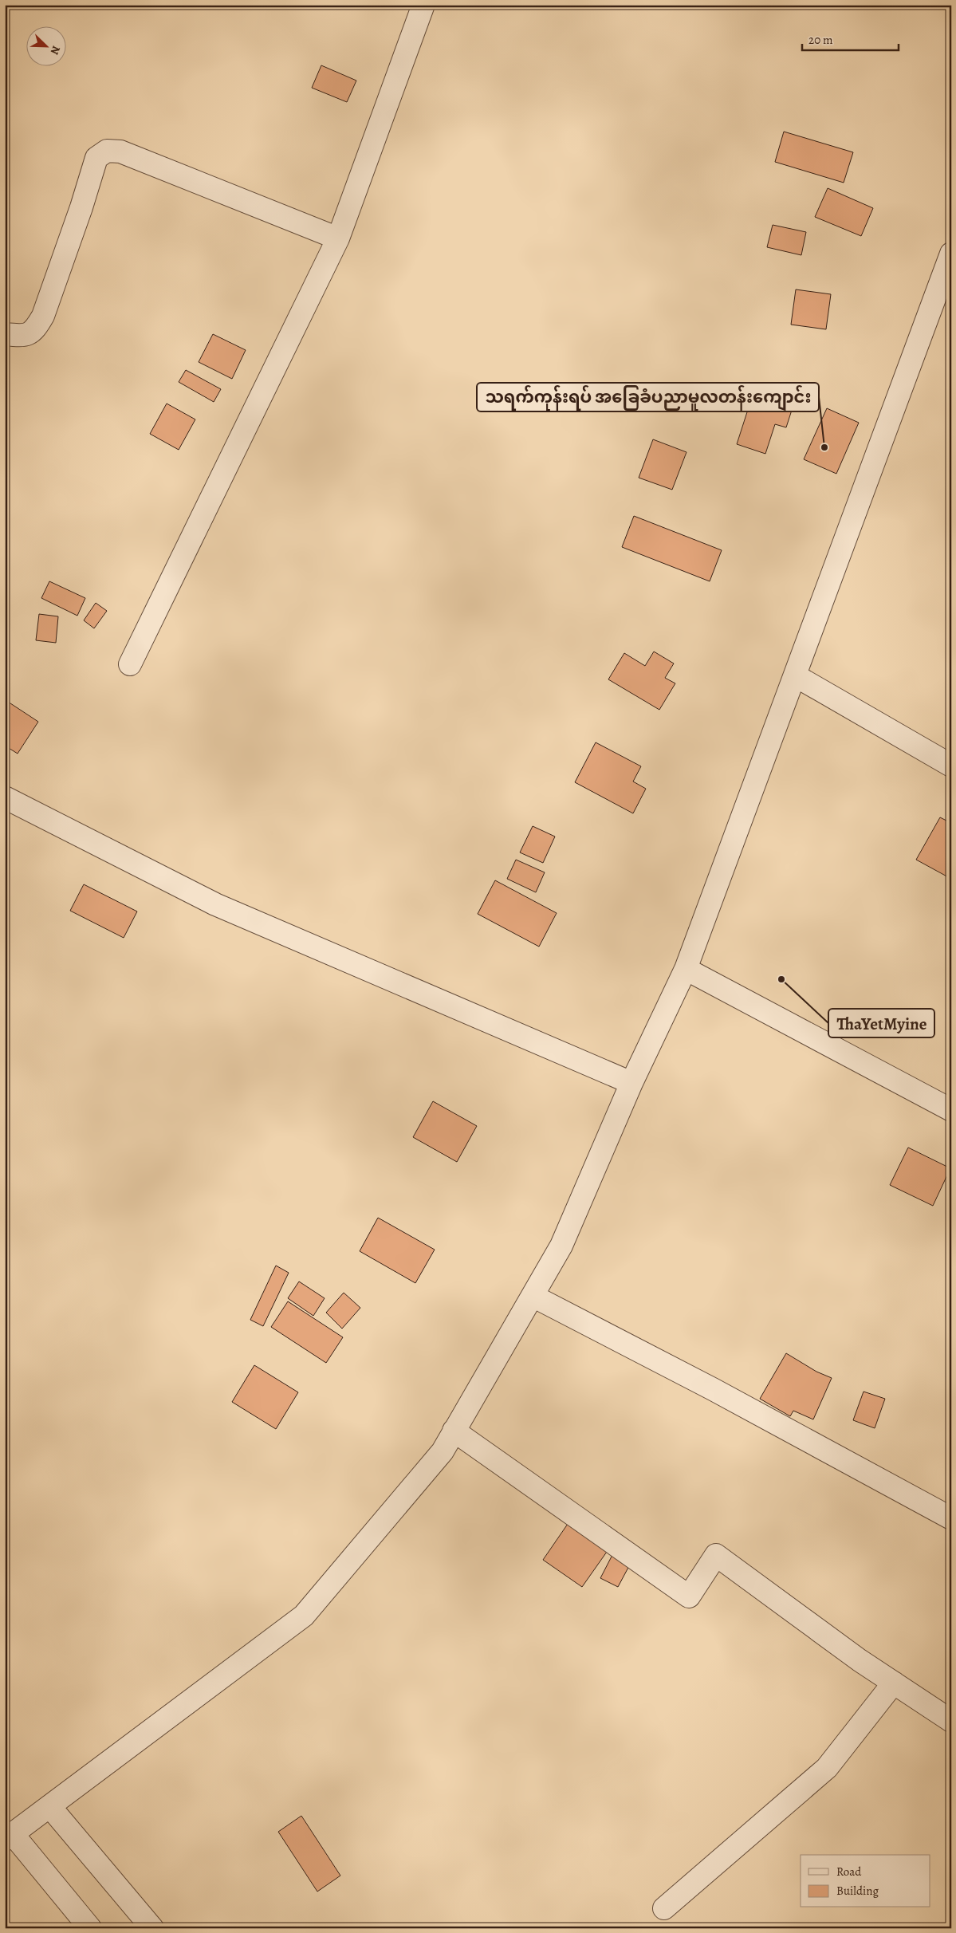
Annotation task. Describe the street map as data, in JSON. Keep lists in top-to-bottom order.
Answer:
{
  "places": ["သရက်ကုန်းရပ် အခြေခံပညာမူလတန်းကျောင်း", "ThaYetMyine"],
  "legend": ["Road", "Building"],
  "scale_bar": "20 m",
  "north": "bottom right"
}
